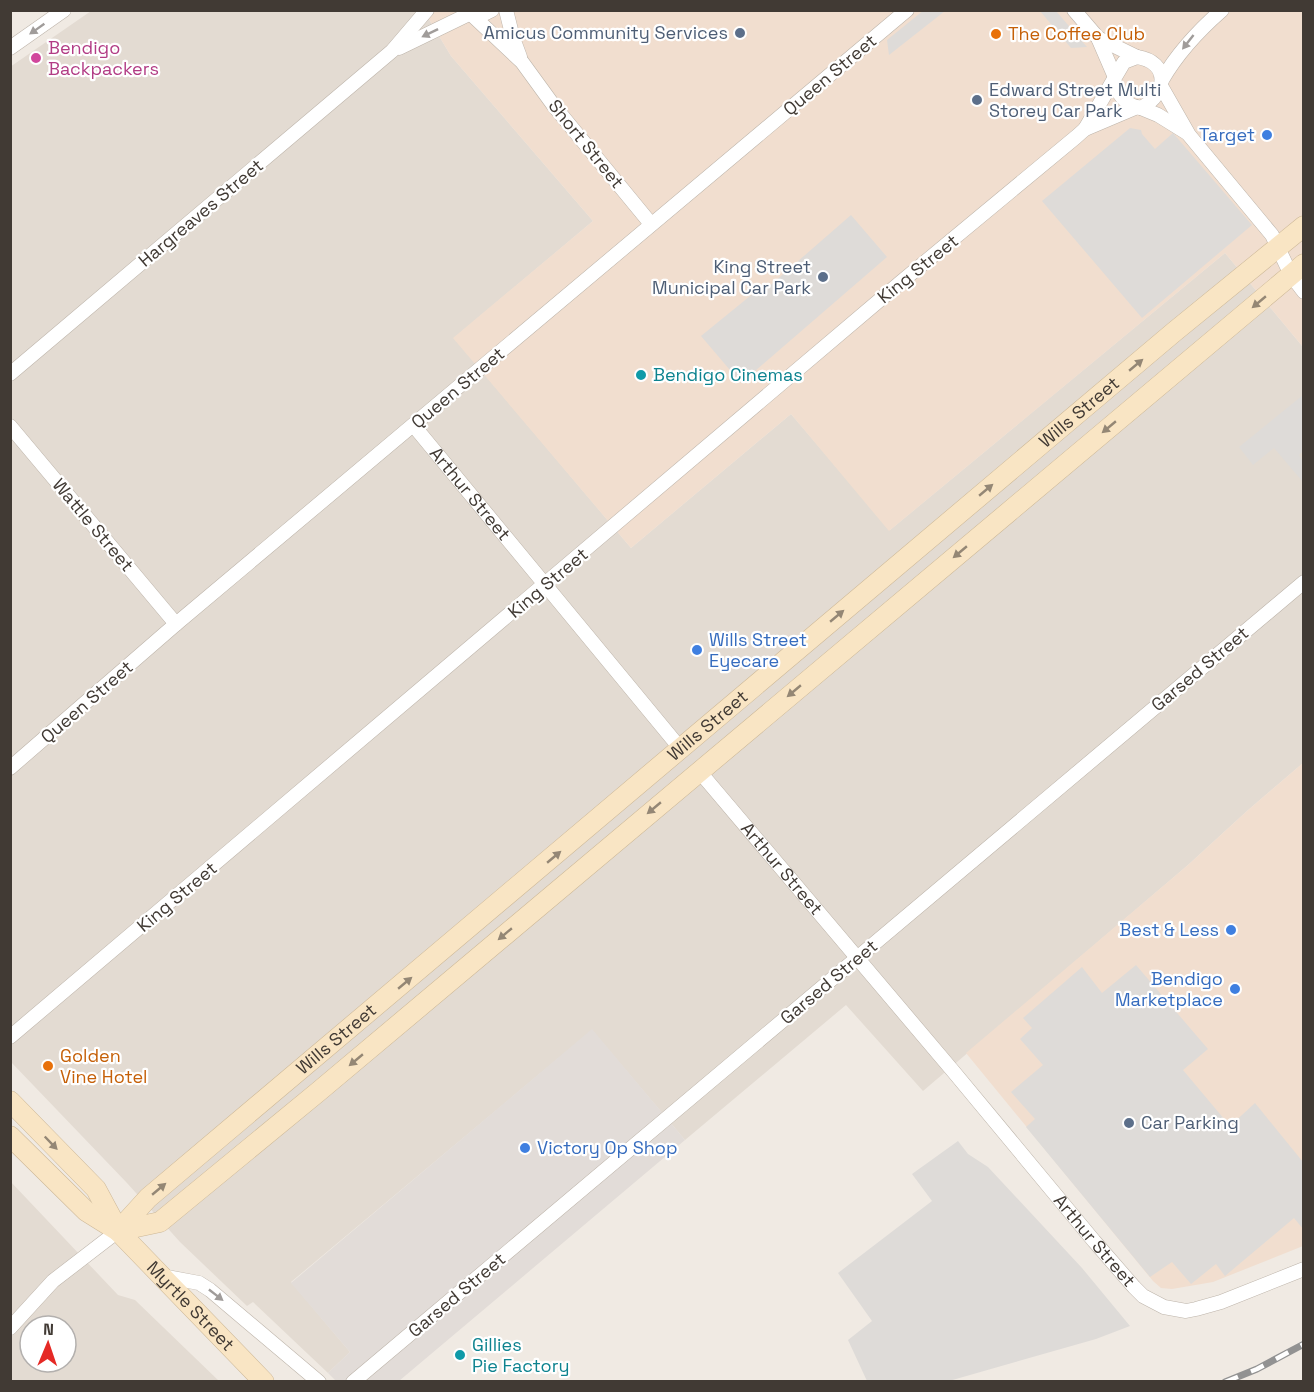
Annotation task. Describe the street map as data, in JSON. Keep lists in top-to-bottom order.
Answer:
{
  "streets": {
    "main road": ["Wills Street", "Arthur Street", "Myrtle Street"],
    "street": [
      "Queen Street",
      "Short Street",
      "Hargreaves Street",
      "King Street",
      "Wattle Street",
      "Garsed Street"
    ]
  },
  "crossings": [
    ["Queen Street", "Short Street"],
    ["Queen Street", "Arthur Street"],
    ["Queen Street", "Wattle Street"],
    ["Short Street", "Hargreaves Street"],
    ["King Street", "Arthur Street"],
    ["Wills Street", "Arthur Street"],
    ["Wills Street", "Myrtle Street"],
    ["Arthur Street", "Garsed Street"]
  ],
  "places": [
    "Amicus Community Services",
    "The Coffee Club",
    "Bendigo Backpackers",
    "Edward Street Multi Storey Car Park",
    "Target",
    "King Street Municipal Car Park",
    "Bendigo Cinemas",
    "Wills Street Eyecare",
    "Best & Less",
    "Bendigo Marketplace",
    "Golden Vine Hotel",
    "Car Parking",
    "Victory Op Shop",
    "Gillies Pie Factory"
  ],
  "north": "top"
}
